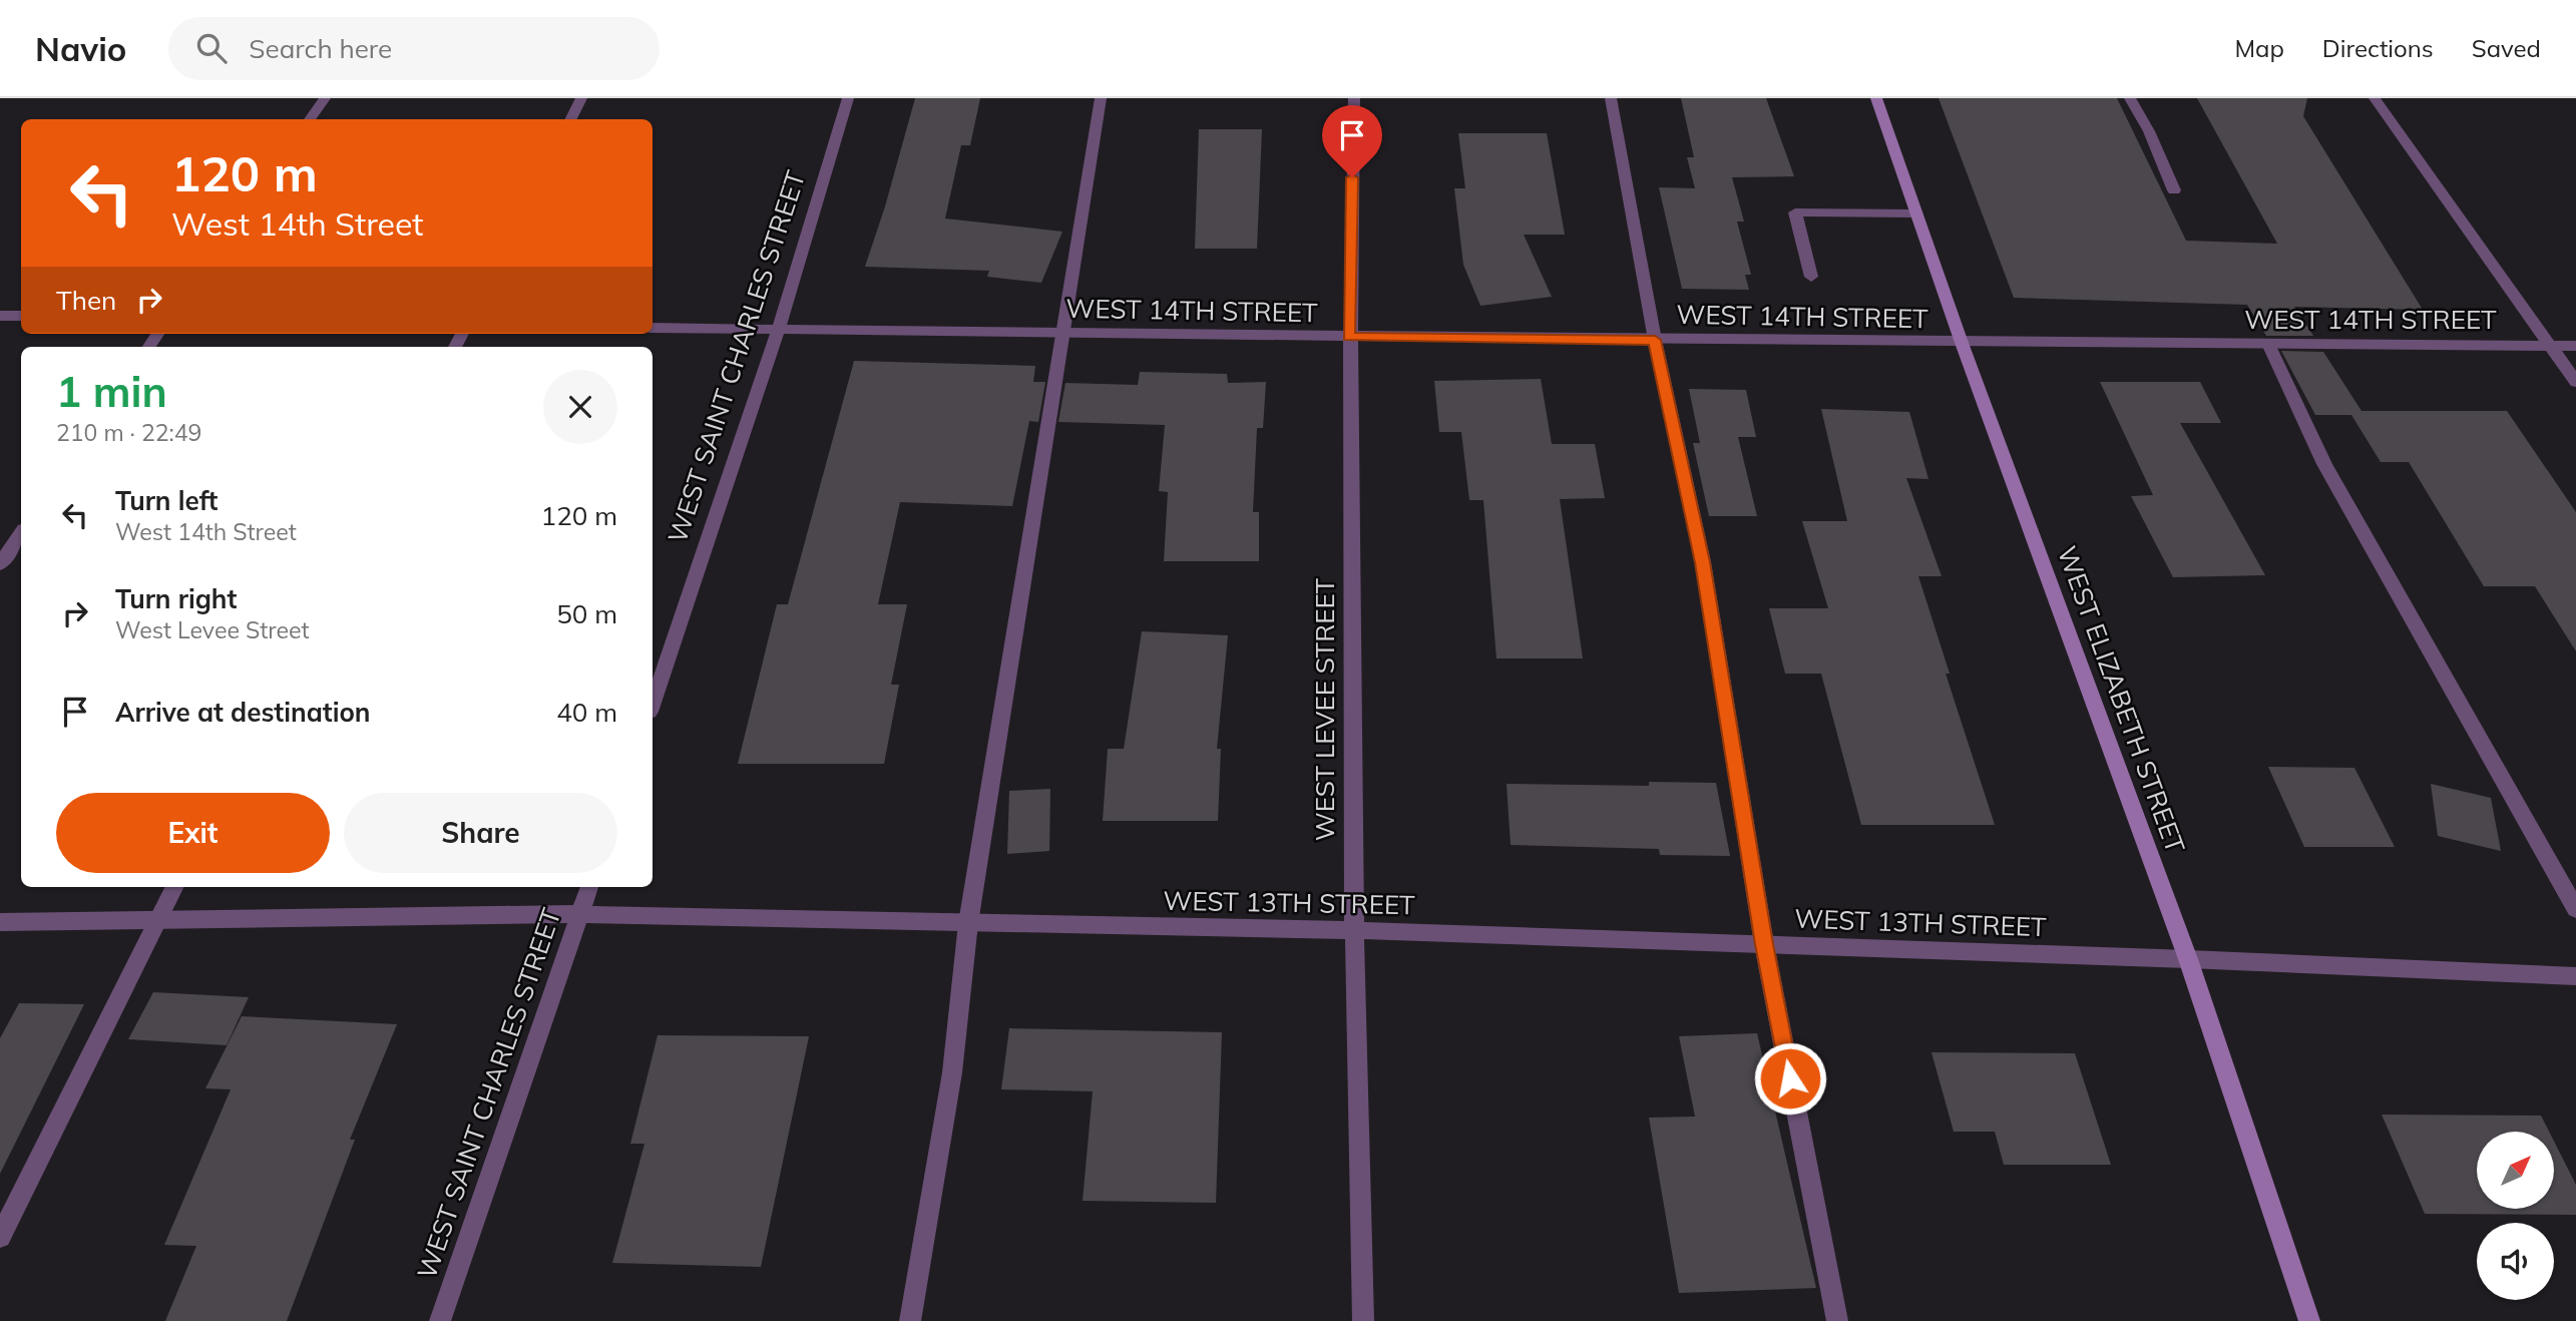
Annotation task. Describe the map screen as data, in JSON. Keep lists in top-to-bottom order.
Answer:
{
  "streets": {
    "street": [
      "WEST 14TH STREET",
      "WEST SAINT CHARLES STREET",
      "WEST ELIZABETH STREET",
      "WEST LEVEE STREET",
      "WEST 13TH STREET"
    ]
  },
  "crossings": [
    ["WEST 14TH STREET", "WEST SAINT CHARLES STREET"],
    ["WEST 14TH STREET", "WEST ELIZABETH STREET"],
    ["WEST 14TH STREET", "WEST LEVEE STREET"],
    ["WEST SAINT CHARLES STREET", "WEST 13TH STREET"],
    ["WEST ELIZABETH STREET", "WEST 13TH STREET"],
    ["WEST LEVEE STREET", "WEST 13TH STREET"]
  ],
  "north": "top right",
  "page": {
    "header": "Navio",
    "search": "Search here",
    "nav": ["Map", "Directions", "Saved"],
    "turn": ["120 m", "West 14th Street"],
    "then": "Then",
    "heading": ["1 min", "210 m · 22:49"],
    "list": [
      {
        "name": "Turn left",
        "note": "West 14th Street",
        "value": "120 m"
      },
      {
        "name": "Turn right",
        "note": "West Levee Street",
        "value": "50 m"
      },
      {
        "name": "Arrive at destination",
        "value": "40 m"
      }
    ],
    "buttons": ["Exit", "Share"]
  }
}
